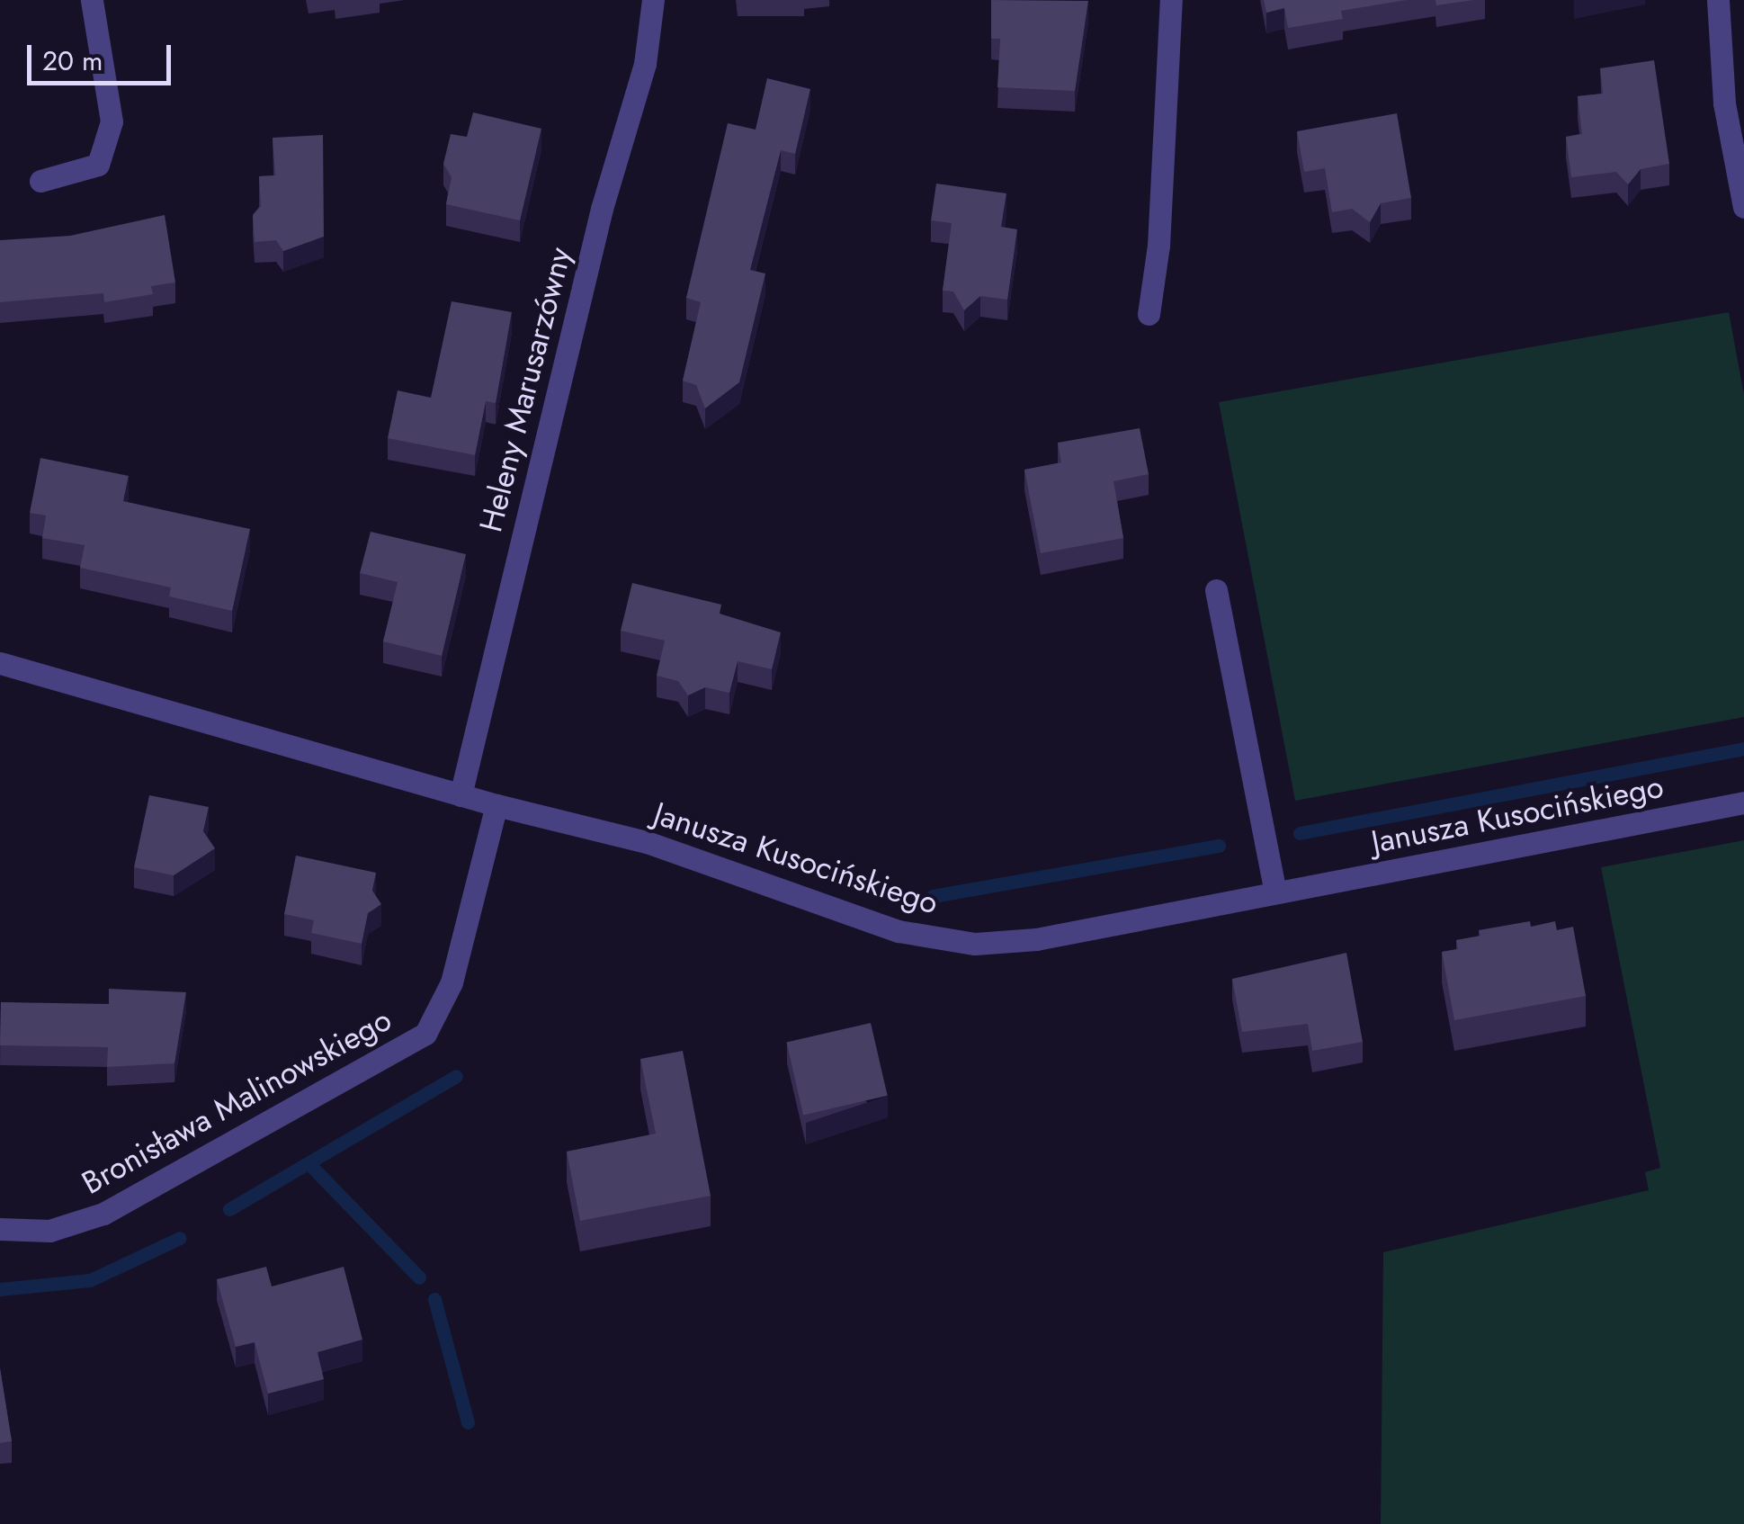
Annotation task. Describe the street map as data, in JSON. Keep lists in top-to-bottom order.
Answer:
{
  "streets": {
    "street": ["Heleny Marusarzówny", "Janusza Kusocińskiego", "Bronisława Malinowskiego"]
  },
  "crossings": [
    ["Heleny Marusarzówny", "Janusza Kusocińskiego"],
    ["Janusza Kusocińskiego", "Bronisława Malinowskiego"]
  ],
  "scale_bar": "20 m"
}
